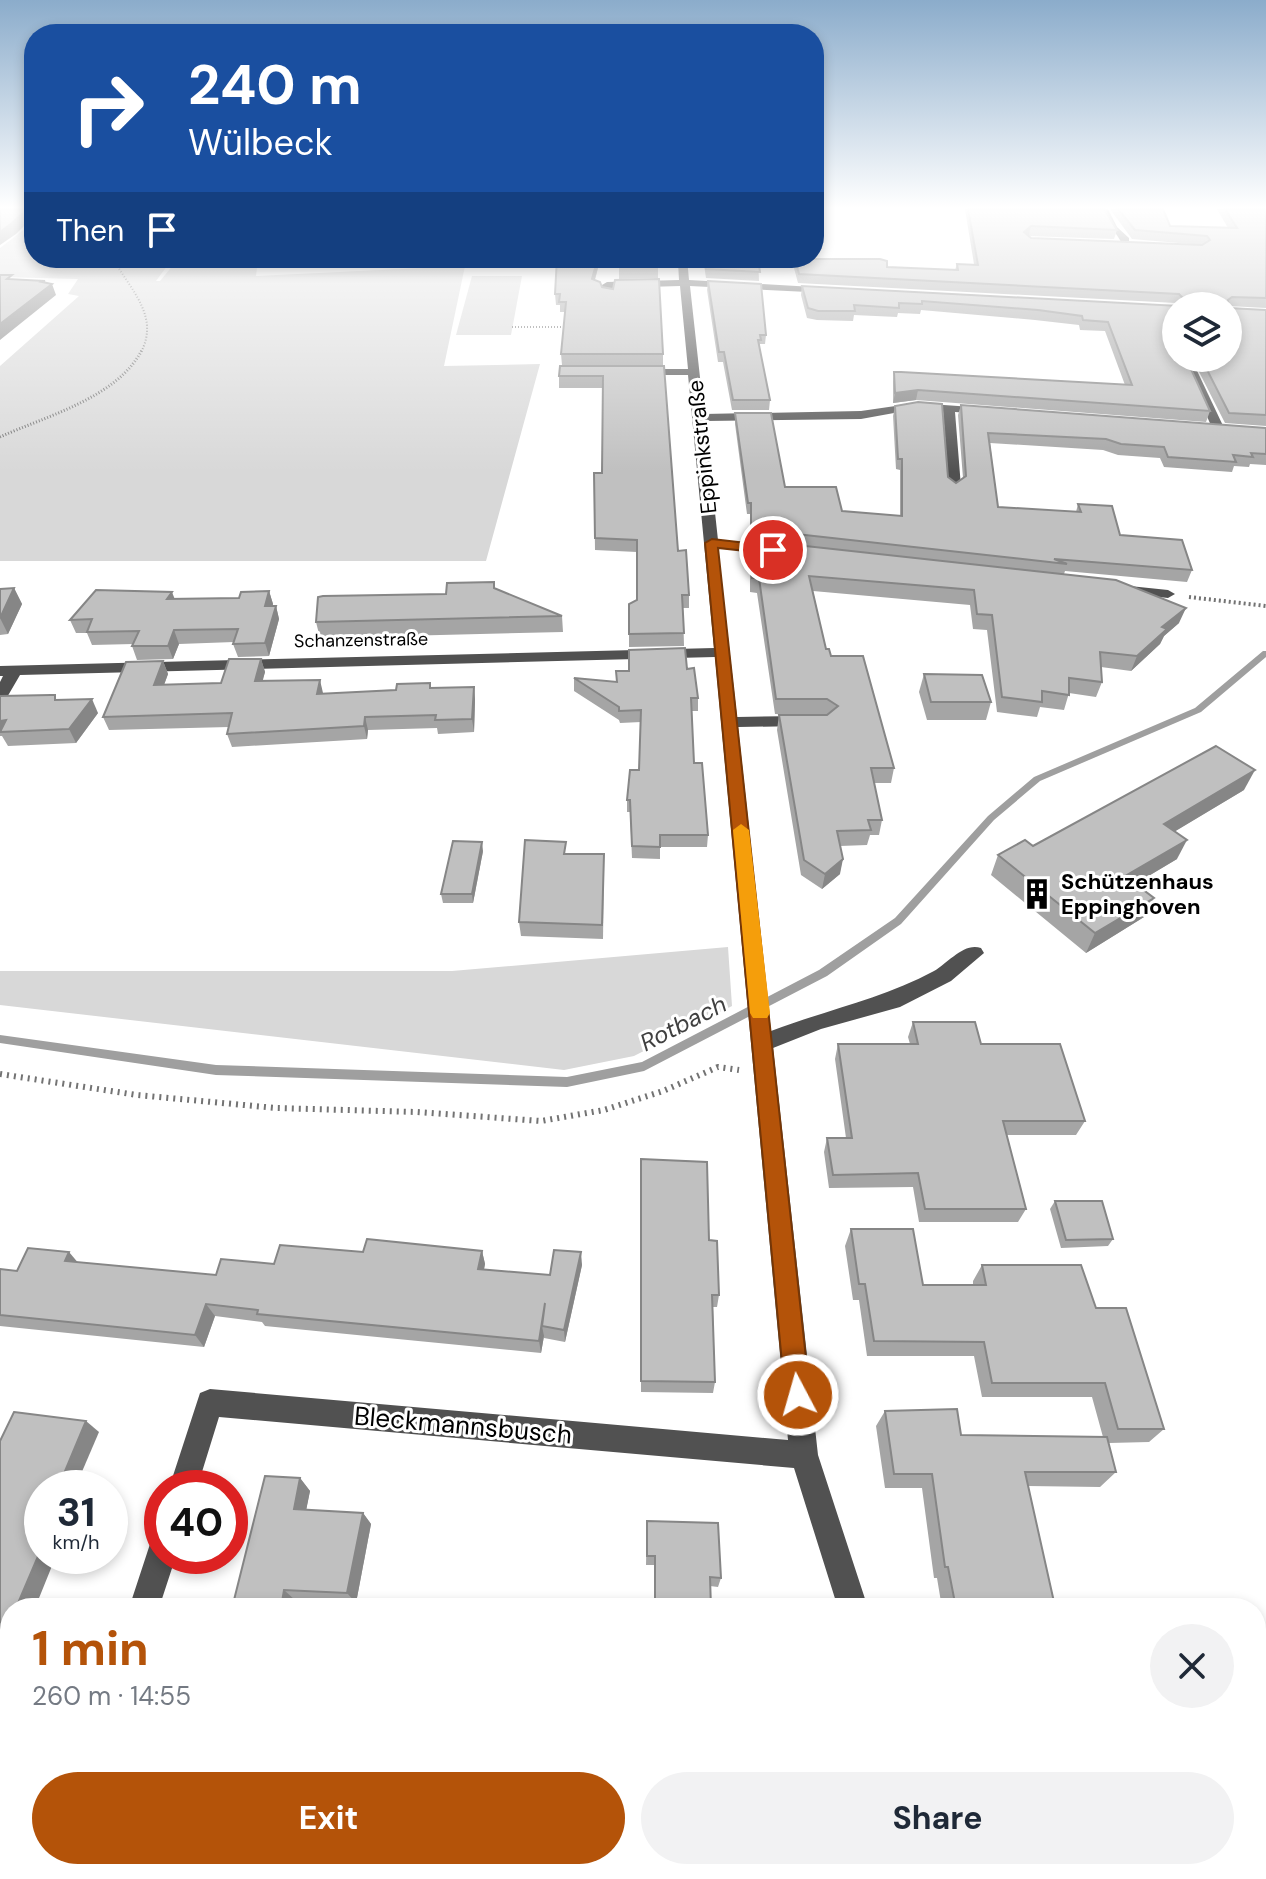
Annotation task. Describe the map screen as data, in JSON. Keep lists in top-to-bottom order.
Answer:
{
  "streets": {
    "street": ["Eppinkstraße", "Schanzenstraße", "Bleckmannsbusch"]
  },
  "crossings": [
    ["Eppinkstraße", "Schanzenstraße"],
    ["Eppinkstraße", "Bleckmannsbusch"]
  ],
  "water": ["Rotbach"],
  "places": {
    "building": ["Schützenhaus Eppinghoven"]
  },
  "page": {
    "turn": ["240 m", "Wülbeck"],
    "then": "Then",
    "speed": "31 km/h",
    "limit": "40",
    "heading": ["1 min", "260 m · 14:55"],
    "buttons": ["Exit", "Share"]
  }
}
